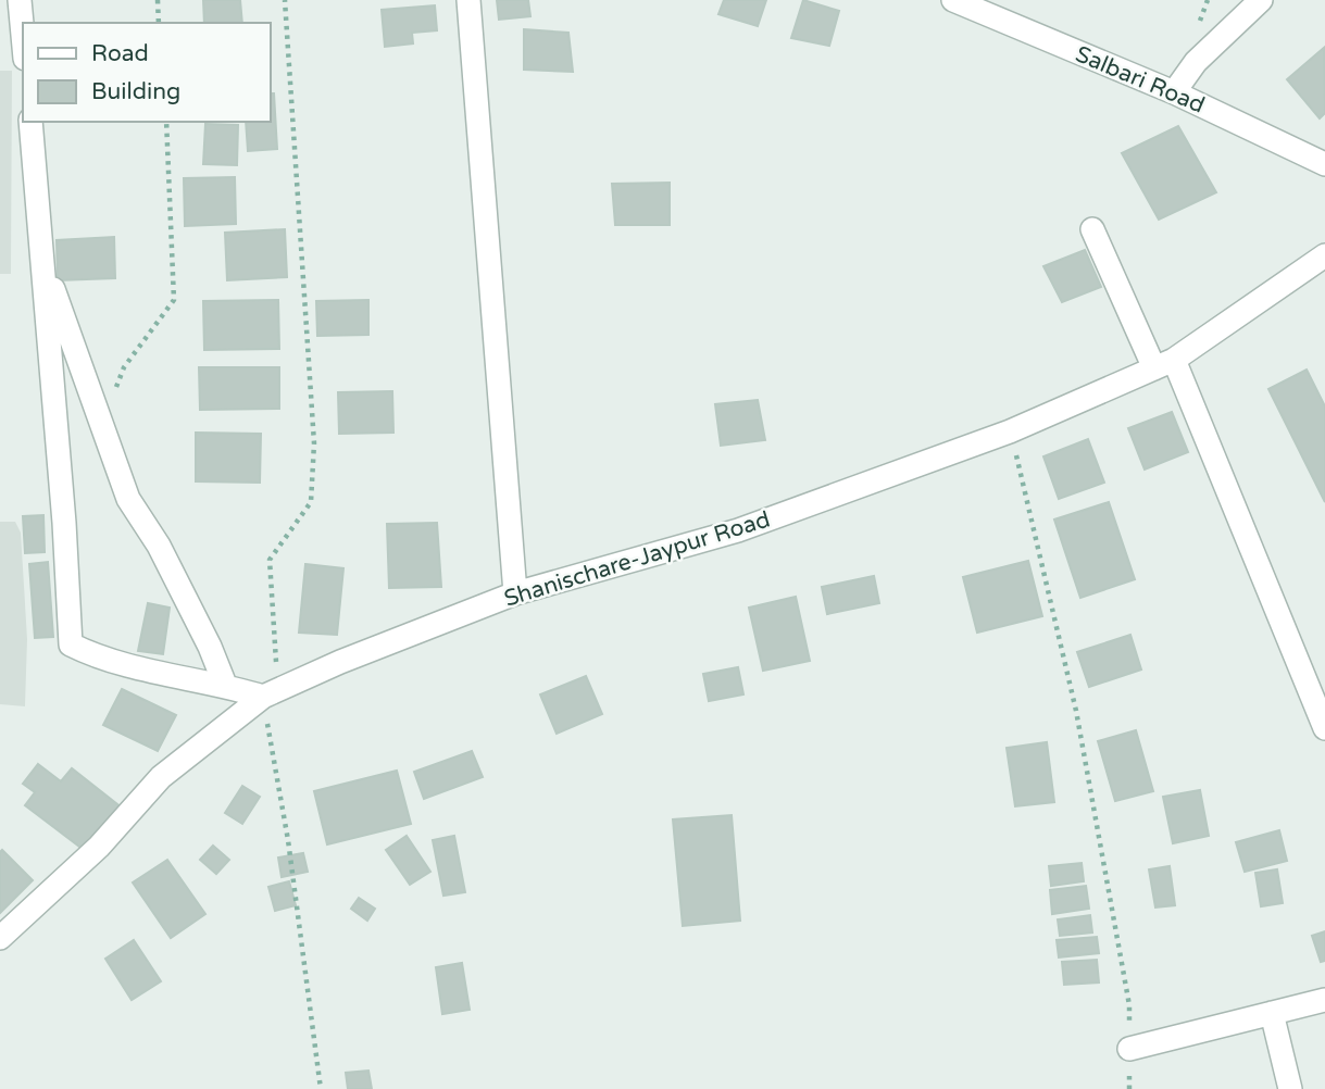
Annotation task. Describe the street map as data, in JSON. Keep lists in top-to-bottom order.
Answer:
{
  "streets": {
    "street": ["Salbari Road", "Shanischare-Jaypur Road"]
  },
  "legend": ["Road", "Building"]
}
